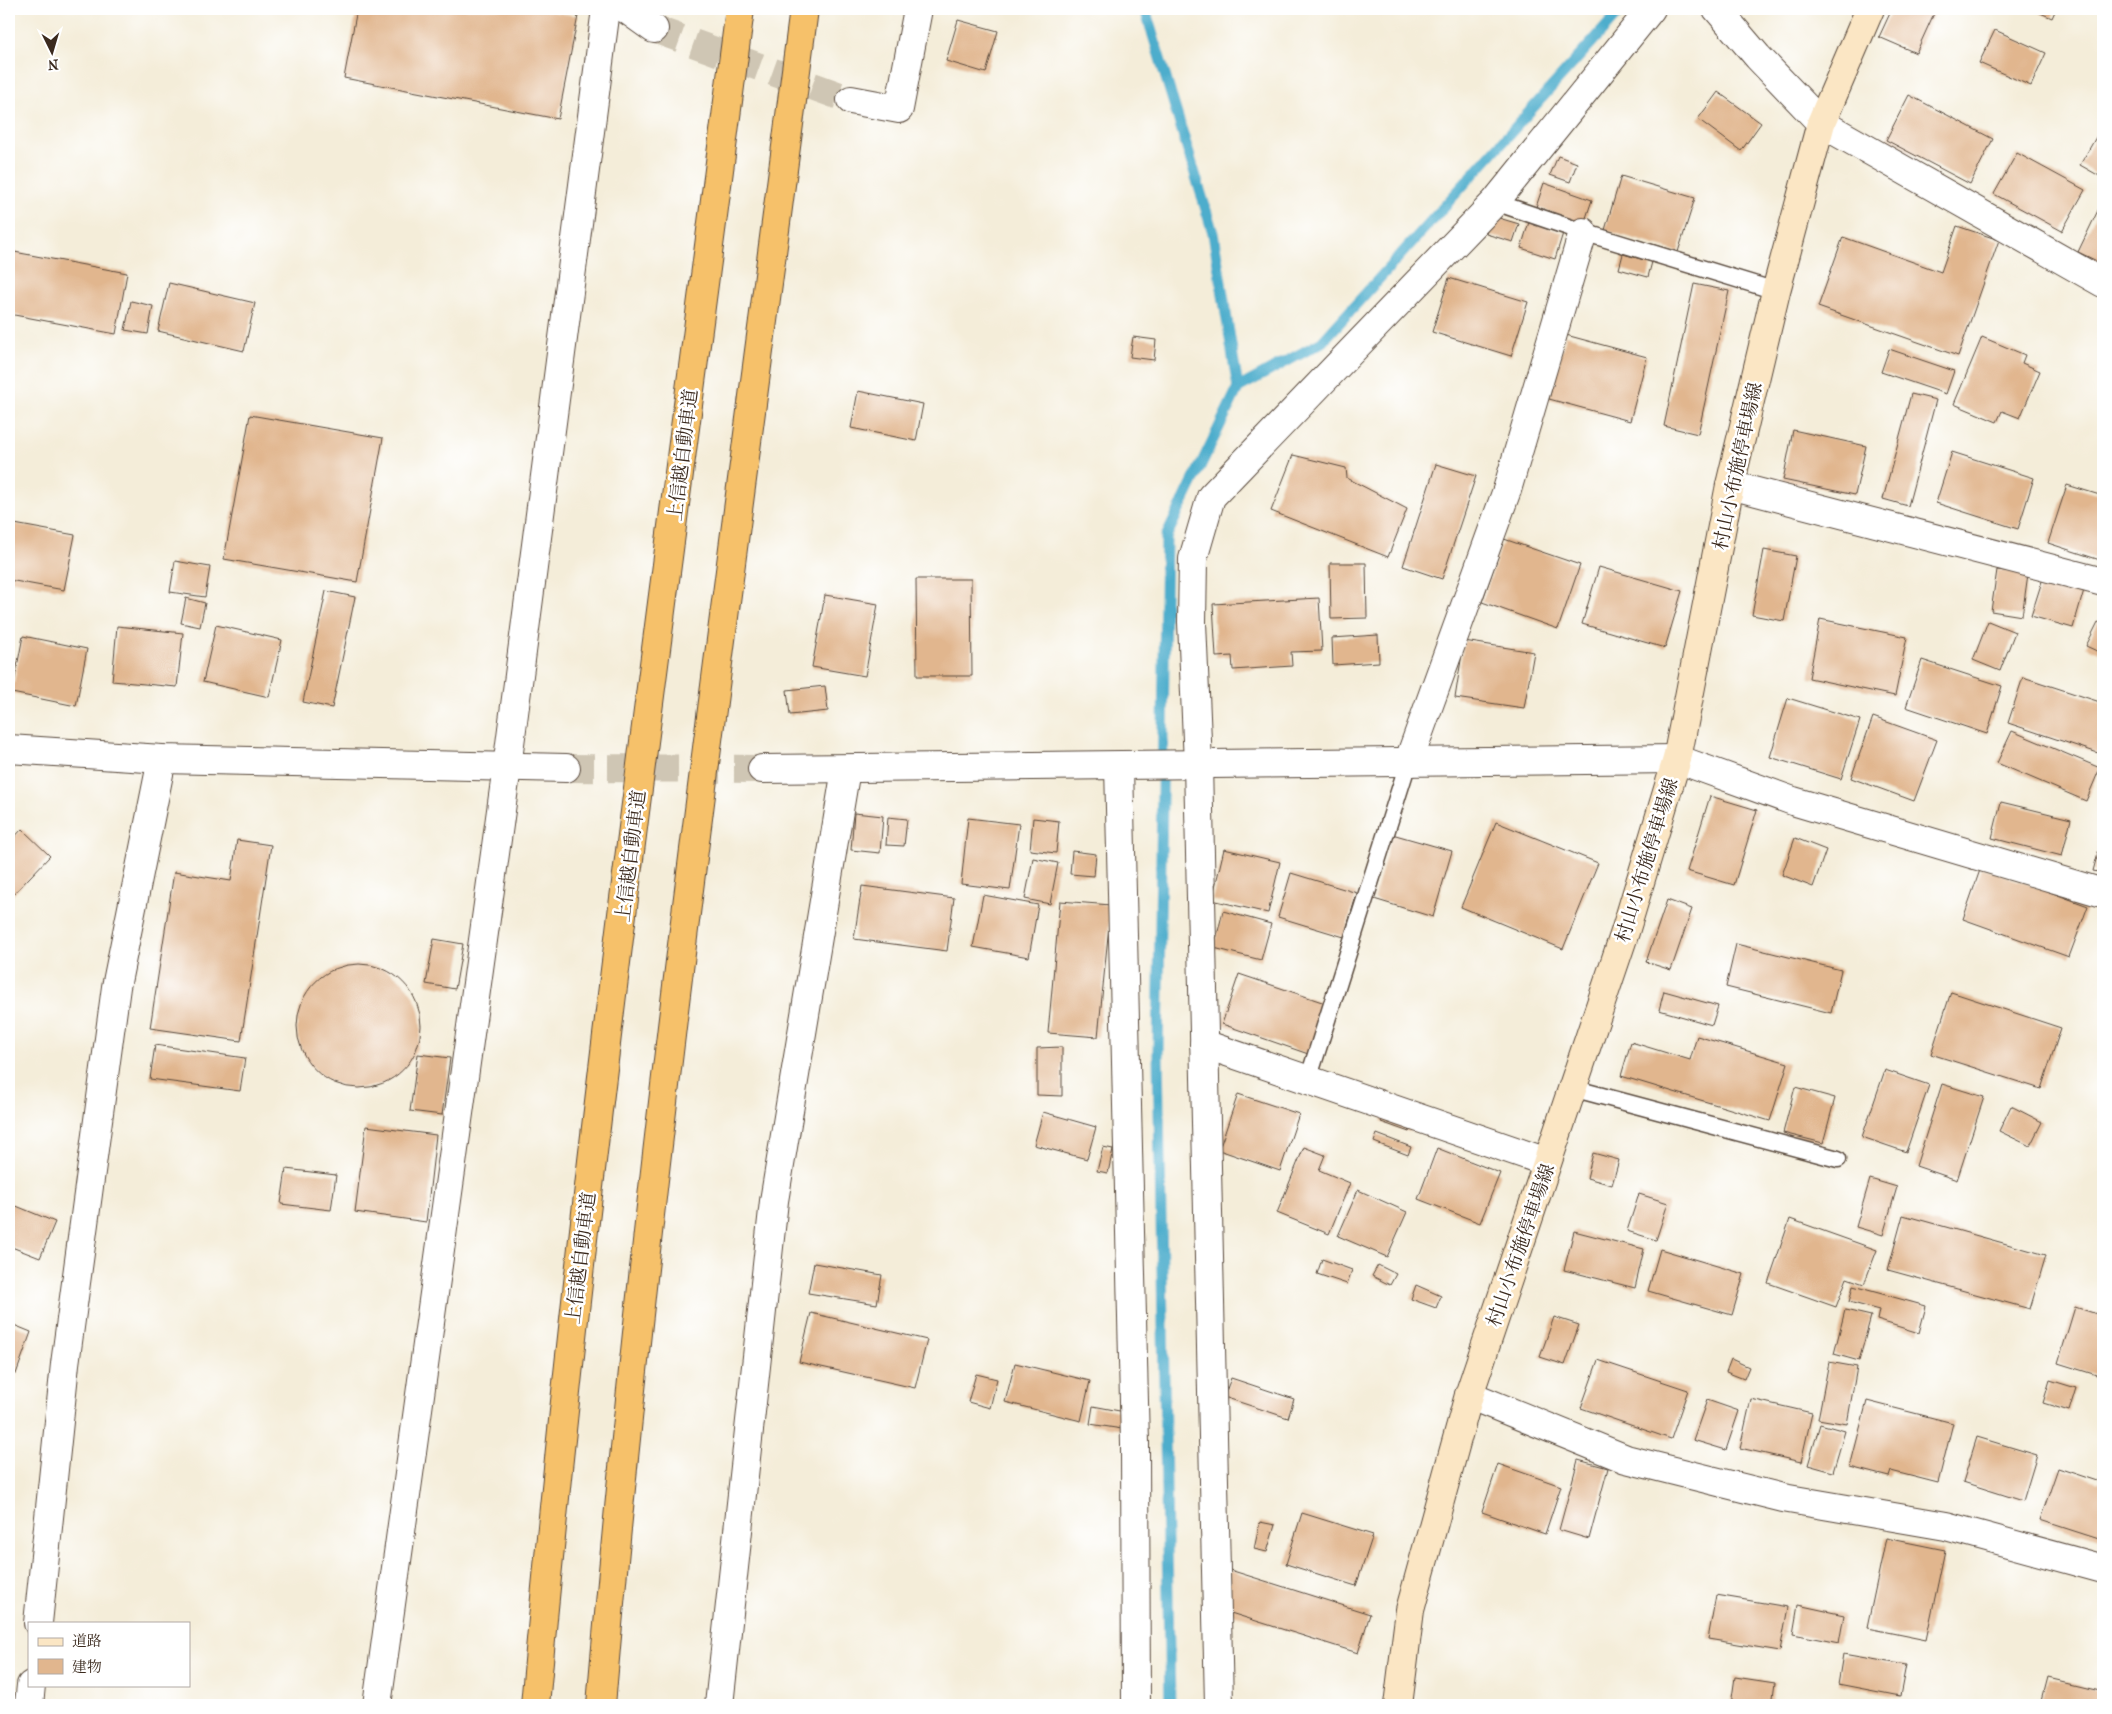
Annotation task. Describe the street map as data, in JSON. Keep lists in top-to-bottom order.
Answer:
{
  "streets": {
    "highway": ["上信越自動車道"],
    "main road": ["村山小布施停車場線"]
  },
  "legend": ["道路", "建物"],
  "north": "bottom"
}
